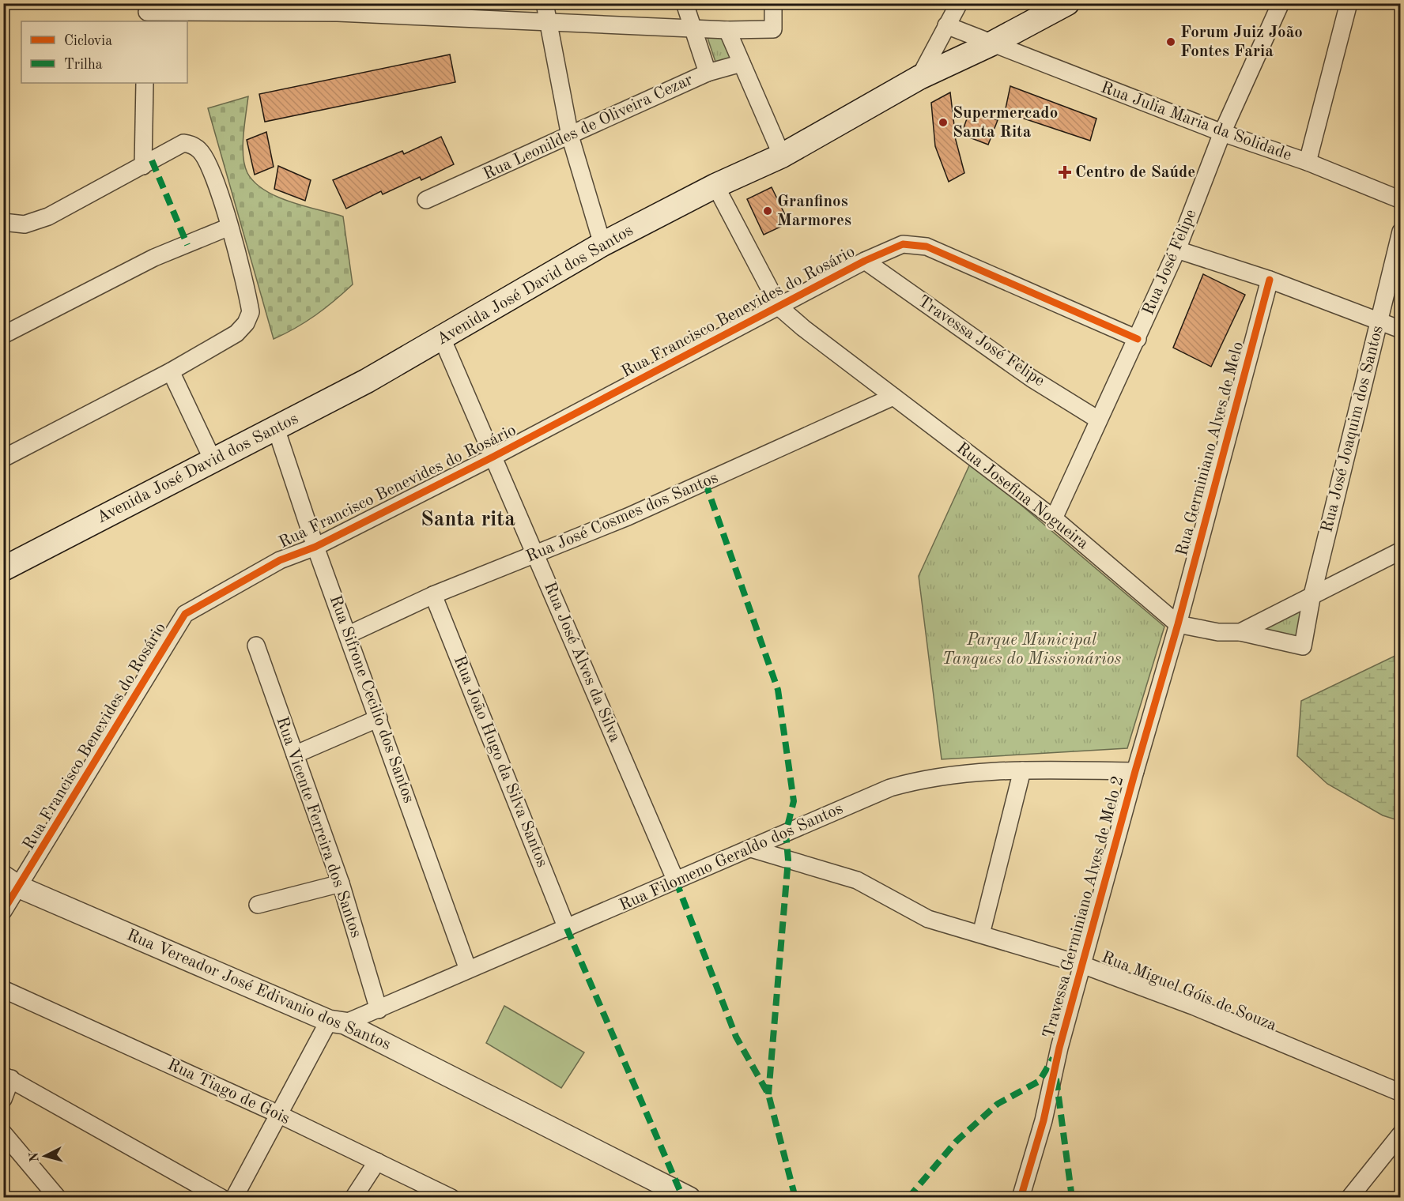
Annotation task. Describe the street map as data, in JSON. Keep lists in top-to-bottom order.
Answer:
{
  "streets": {
    "main road": ["Avenida José David dos Santos"],
    "street": [
      "Rua Julia Maria da Solidade",
      "Rua Leonildes de Oliveira Cezar",
      "Rua José Felipe",
      "Rua Francisco Benevides do Rosário",
      "Travessa José Felipe",
      "Rua José Joaquim dos Santos",
      "Rua Germiniano Alves de Melo",
      "Rua Josefina Nogueira",
      "Rua José Cosmes dos Santos",
      "Rua José Alves da Silva",
      "Rua Sifrone Cecilio dos Santos",
      "Rua João Hugo da Silva Santos",
      "Rua Vicente Ferreira dos Santos",
      "Rua Filomeno Geraldo dos Santos",
      "Travessa Germiniano Alves de Melo 2",
      "Rua Vereador José Edivanio dos Santos",
      "Rua Miguel Góis de Souza",
      "Rua Tiago de Gois"
    ]
  },
  "crossings": [
    ["Rua Julia Maria da Solidade", "Rua José Felipe"],
    ["Rua Julia Maria da Solidade", "Avenida José David dos Santos"],
    ["Rua José Felipe", "Rua Francisco Benevides do Rosário"],
    ["Rua José Felipe", "Travessa José Felipe"],
    ["Rua José Felipe", "Rua Josefina Nogueira"],
    ["Avenida José David dos Santos", "Rua Josefina Nogueira"],
    ["Avenida José David dos Santos", "Rua José Alves da Silva"],
    ["Avenida José David dos Santos", "Rua Sifrone Cecilio dos Santos"],
    ["Rua Francisco Benevides do Rosário", "Travessa José Felipe"],
    ["Rua Francisco Benevides do Rosário", "Rua Josefina Nogueira"],
    ["Rua Francisco Benevides do Rosário", "Rua José Alves da Silva"],
    ["Rua Francisco Benevides do Rosário", "Rua Sifrone Cecilio dos Santos"],
    ["Rua Francisco Benevides do Rosário", "Rua Vereador José Edivanio dos Santos"],
    ["Rua José Joaquim dos Santos", "Rua Josefina Nogueira"],
    ["Rua Germiniano Alves de Melo", "Rua Josefina Nogueira"],
    ["Rua Germiniano Alves de Melo", "Travessa Germiniano Alves de Melo 2"],
    ["Rua Josefina Nogueira", "Rua José Cosmes dos Santos"],
    ["Rua Josefina Nogueira", "Travessa Germiniano Alves de Melo 2"],
    ["Rua José Cosmes dos Santos", "Rua José Alves da Silva"],
    ["Rua José Cosmes dos Santos", "Rua Sifrone Cecilio dos Santos"],
    ["Rua José Cosmes dos Santos", "Rua João Hugo da Silva Santos"],
    ["Rua José Alves da Silva", "Rua Filomeno Geraldo dos Santos"],
    ["Rua Sifrone Cecilio dos Santos", "Rua Filomeno Geraldo dos Santos"],
    ["Rua João Hugo da Silva Santos", "Rua Filomeno Geraldo dos Santos"],
    ["Rua Vicente Ferreira dos Santos", "Rua Filomeno Geraldo dos Santos"],
    ["Rua Filomeno Geraldo dos Santos", "Travessa Germiniano Alves de Melo 2"],
    ["Rua Filomeno Geraldo dos Santos", "Rua Vereador José Edivanio dos Santos"],
    ["Rua Filomeno Geraldo dos Santos", "Rua Miguel Góis de Souza"],
    ["Travessa Germiniano Alves de Melo 2", "Rua Miguel Góis de Souza"]
  ],
  "districts": ["Santa rita"],
  "parks": ["Parque Municipal Tanques do Missionários"],
  "places": {
    "other": ["Forum Juiz João Fontes Faria", "Supermercado Santa Rita", "Granfinos Marmores"],
    "health": ["Centro de Saúde"]
  },
  "legend": ["Ciclovia", "Trilha"],
  "north": "left"
}
